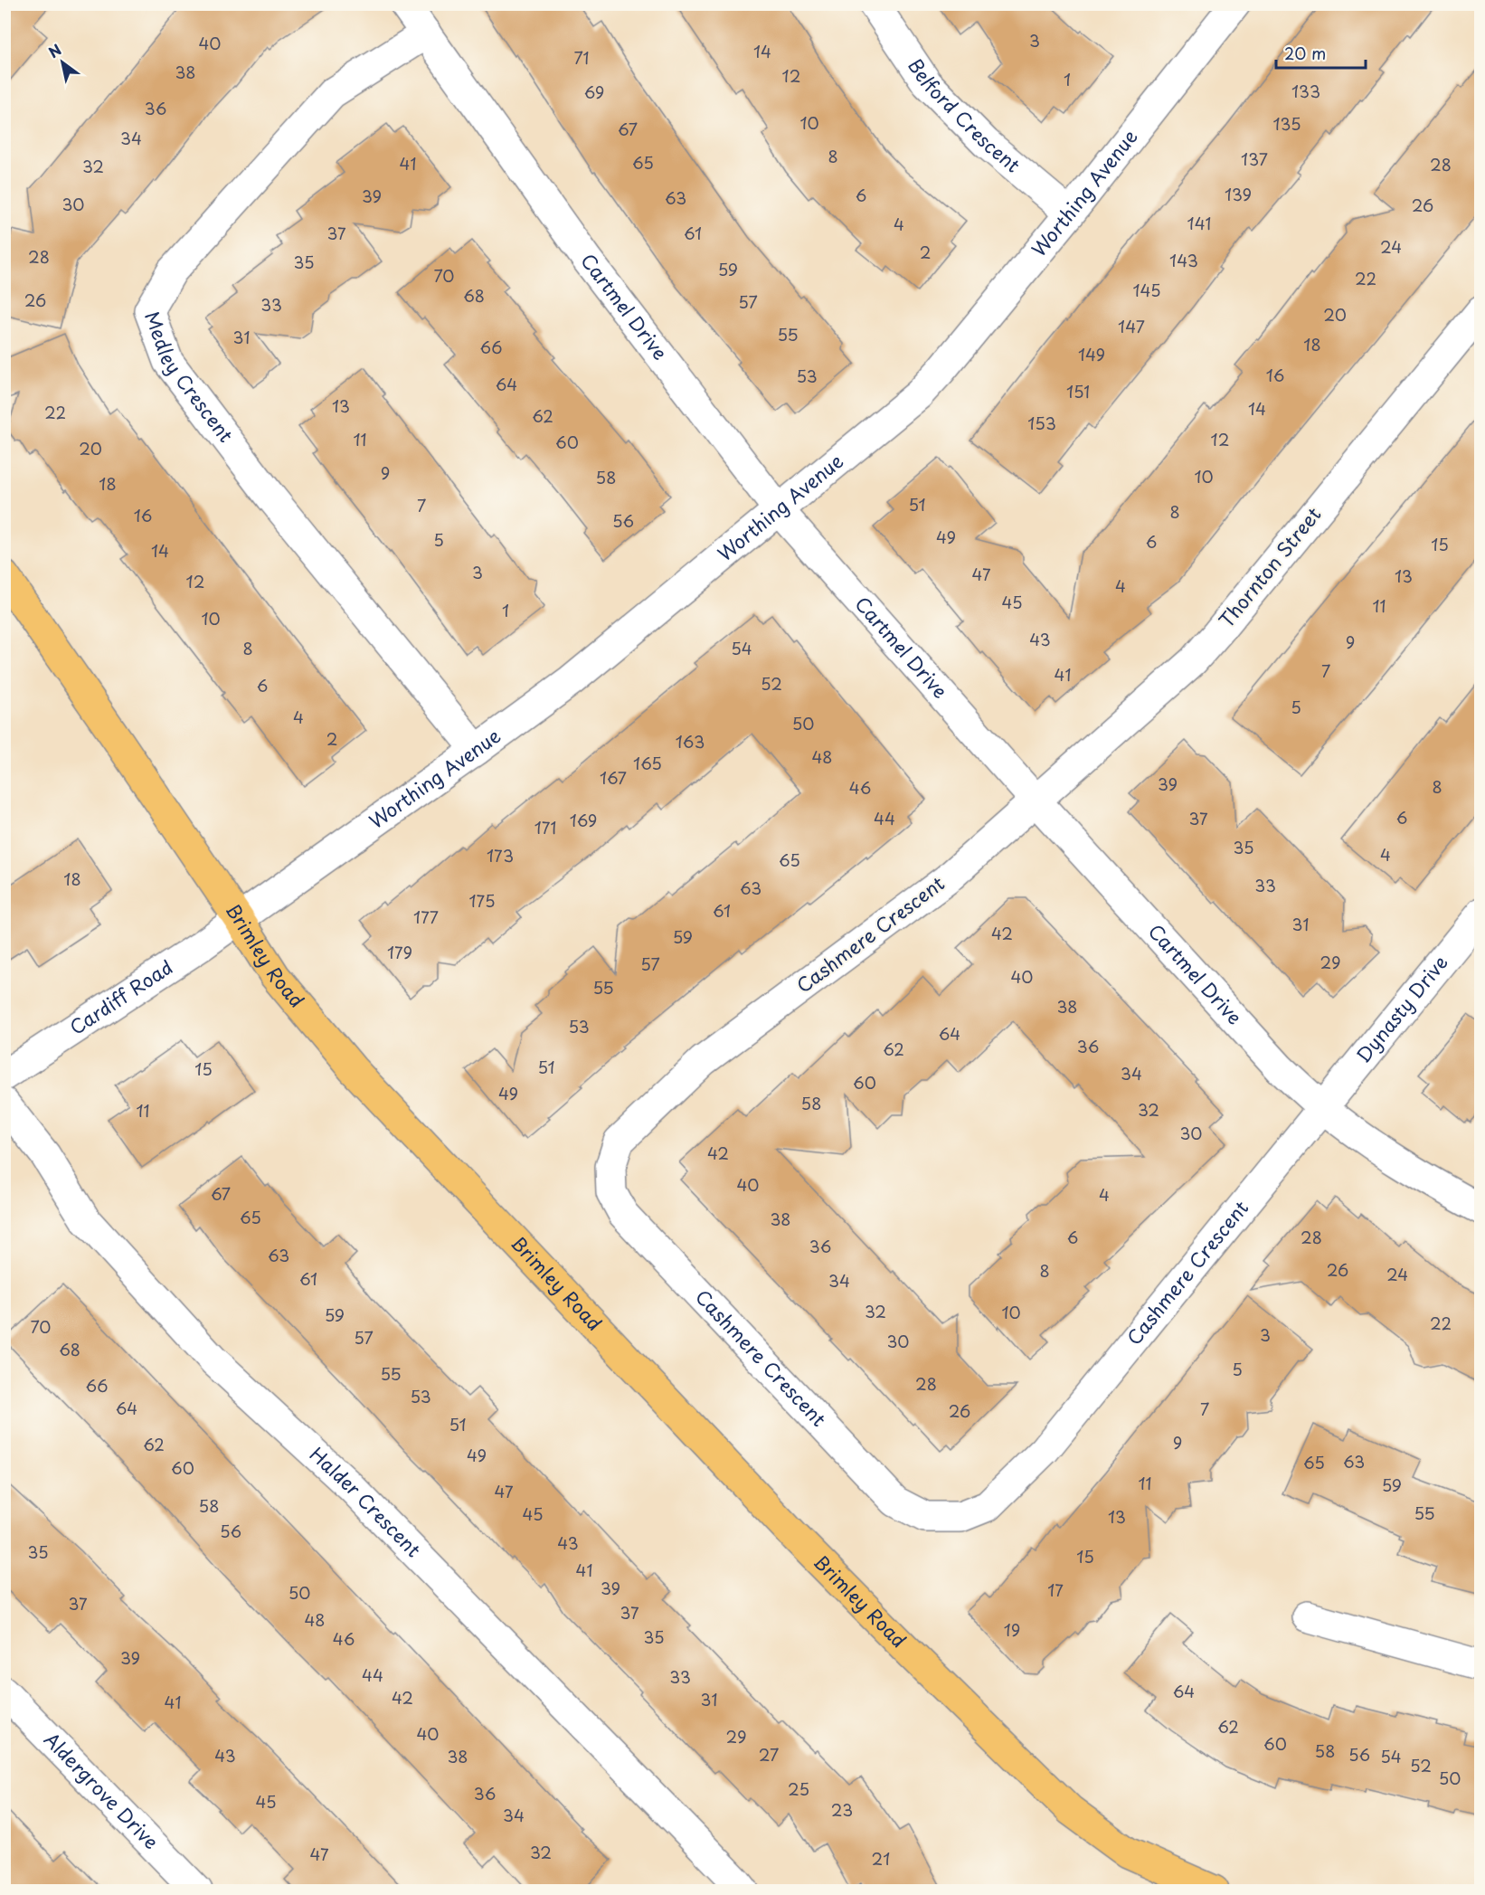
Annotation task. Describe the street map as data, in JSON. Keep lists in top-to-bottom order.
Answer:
{
  "streets": {
    "main road": ["Brimley Road"],
    "street": [
      "Belford Crescent",
      "Worthing Avenue",
      "Cartmel Drive",
      "Medley Crescent",
      "Thornton Street",
      "Cashmere Crescent",
      "Cardiff Road",
      "Dynasty Drive",
      "Halder Crescent",
      "Aldergrove Drive"
    ]
  },
  "crossings": [
    ["Belford Crescent", "Worthing Avenue"],
    ["Worthing Avenue", "Cartmel Drive"],
    ["Worthing Avenue", "Medley Crescent"],
    ["Worthing Avenue", "Brimley Road"],
    ["Worthing Avenue", "Cardiff Road"],
    ["Cartmel Drive", "Medley Crescent"],
    ["Cartmel Drive", "Thornton Street"],
    ["Cartmel Drive", "Cashmere Crescent"],
    ["Cartmel Drive", "Dynasty Drive"],
    ["Thornton Street", "Cashmere Crescent"],
    ["Cashmere Crescent", "Dynasty Drive"],
    ["Brimley Road", "Cardiff Road"]
  ],
  "house_numbers": [
    "3",
    "40",
    "14",
    "71",
    "38",
    "12",
    "1",
    "133",
    "69",
    "36",
    "10",
    "135",
    "67",
    "34",
    "8",
    "137",
    "65",
    "41",
    "28",
    "32",
    "139",
    "6",
    "39",
    "63",
    "30",
    "26",
    "141",
    "4",
    "37",
    "61",
    "24",
    "2",
    "28",
    "143",
    "35",
    "59",
    "70",
    "22",
    "145",
    "68",
    "26",
    "57",
    "33",
    "20",
    "147",
    "55",
    "31",
    "18",
    "66",
    "149",
    "16",
    "53",
    "64",
    "151",
    "13",
    "14",
    "22",
    "62",
    "153",
    "11",
    "12",
    "60",
    "20",
    "9",
    "10",
    "58",
    "18",
    "51",
    "7",
    "8",
    "16",
    "56",
    "49",
    "5",
    "6",
    "15",
    "14",
    "3",
    "47",
    "13",
    "12",
    "4",
    "45",
    "11",
    "1",
    "10",
    "43",
    "9",
    "8",
    "54",
    "7",
    "41",
    "52",
    "6",
    "5",
    "4",
    "50",
    "2",
    "163",
    "48",
    "165",
    "167",
    "39",
    "8",
    "46",
    "6",
    "44",
    "37",
    "169",
    "171",
    "35",
    "4",
    "173",
    "65",
    "18",
    "33",
    "63",
    "175",
    "61",
    "177",
    "31",
    "42",
    "59",
    "179",
    "29",
    "57",
    "40",
    "55",
    "38",
    "53",
    "64",
    "36",
    "62",
    "51",
    "15",
    "34",
    "60",
    "49",
    "58",
    "32",
    "11",
    "30",
    "42",
    "40",
    "67",
    "4",
    "65",
    "38",
    "6",
    "28",
    "36",
    "63",
    "26",
    "8",
    "24",
    "61",
    "34",
    "32",
    "10",
    "59",
    "22",
    "70",
    "3",
    "57",
    "30",
    "68",
    "5",
    "55",
    "28",
    "66",
    "53",
    "64",
    "7",
    "26",
    "51",
    "9",
    "62",
    "49",
    "63",
    "65",
    "60",
    "11",
    "59",
    "47",
    "58",
    "55",
    "45",
    "13",
    "56",
    "43",
    "35",
    "15",
    "41",
    "39",
    "17",
    "50",
    "37",
    "37",
    "48",
    "19",
    "35",
    "46",
    "39",
    "44",
    "33",
    "64",
    "42",
    "31",
    "41",
    "62",
    "40",
    "29",
    "60",
    "58",
    "27",
    "56",
    "43",
    "38",
    "54",
    "52",
    "50",
    "25",
    "36",
    "45",
    "23",
    "34",
    "32",
    "47",
    "21"
  ],
  "scale_bar": "20 m",
  "north": "top left"
}
